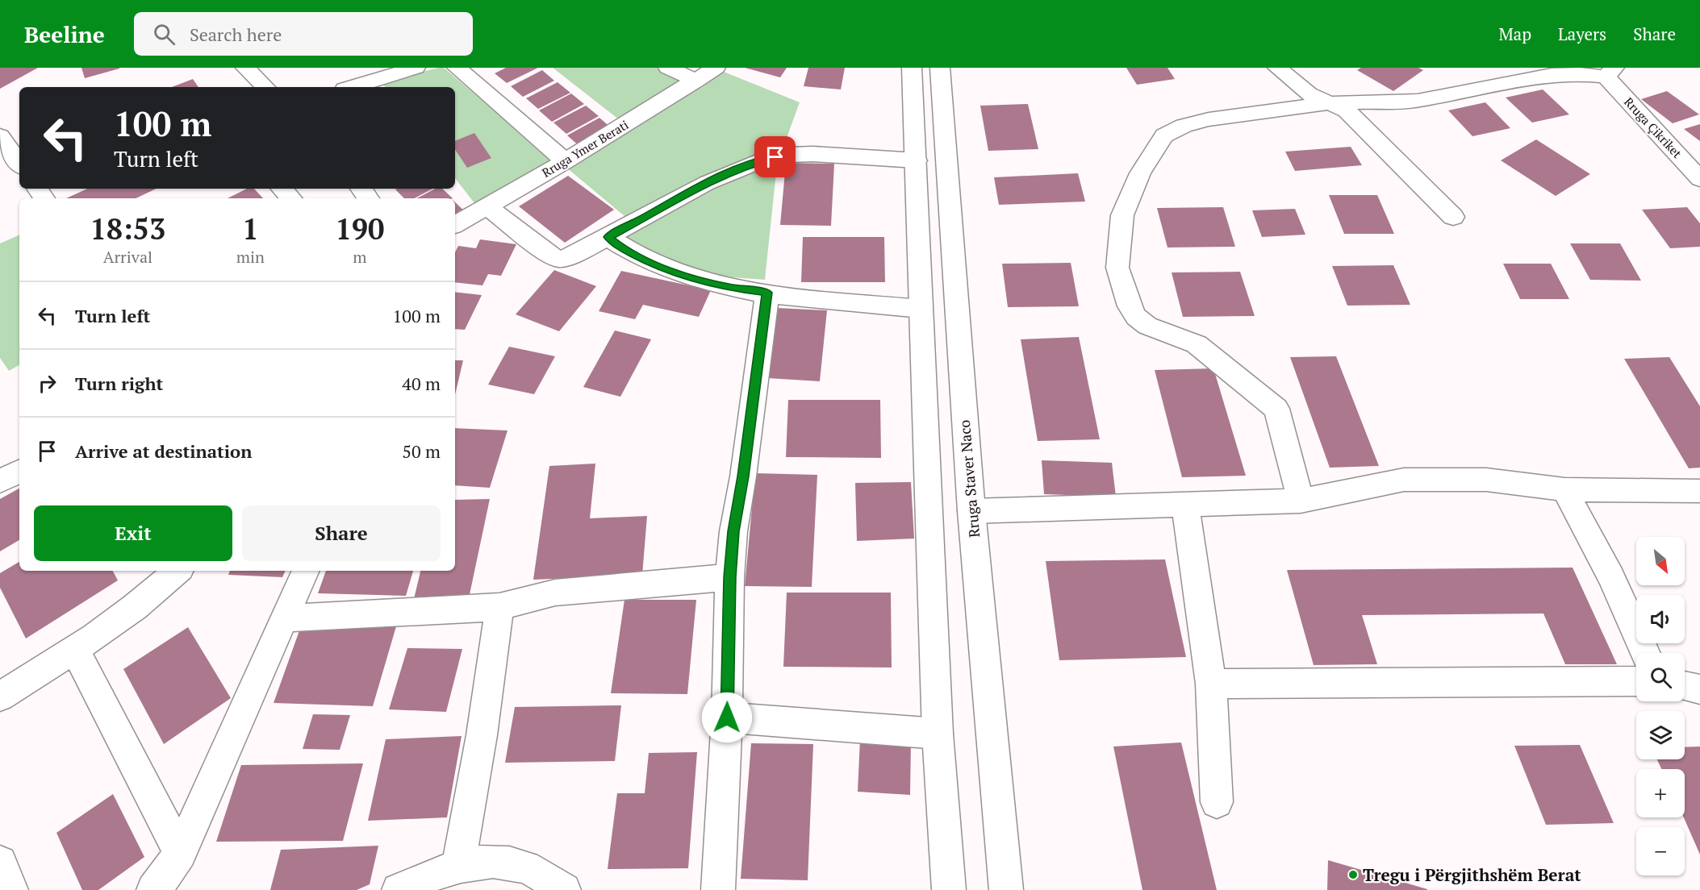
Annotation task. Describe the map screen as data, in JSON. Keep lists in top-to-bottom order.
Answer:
{
  "streets": {
    "street": ["Rruga Çikriket", "Rruga Ymer Berati", "Rruga Staver Naco"]
  },
  "places": ["Tregu i Përgjithshëm Berat"],
  "north": "bottom right",
  "page": {
    "header": "Beeline",
    "search": "Search here",
    "nav": ["Map", "Layers", "Share"],
    "turn": ["100 m", "Turn left"],
    "eta": [
      "18:53",
      "Arrival",
      "1",
      "min",
      "190",
      "m"
    ],
    "list": [
      {
        "name": "Turn left",
        "value": "100 m"
      },
      {
        "name": "Turn right",
        "value": "40 m"
      },
      {
        "name": "Arrive at destination",
        "value": "50 m"
      }
    ],
    "buttons": ["Exit", "Share"],
    "map_buttons": ["+", "−"]
  }
}
